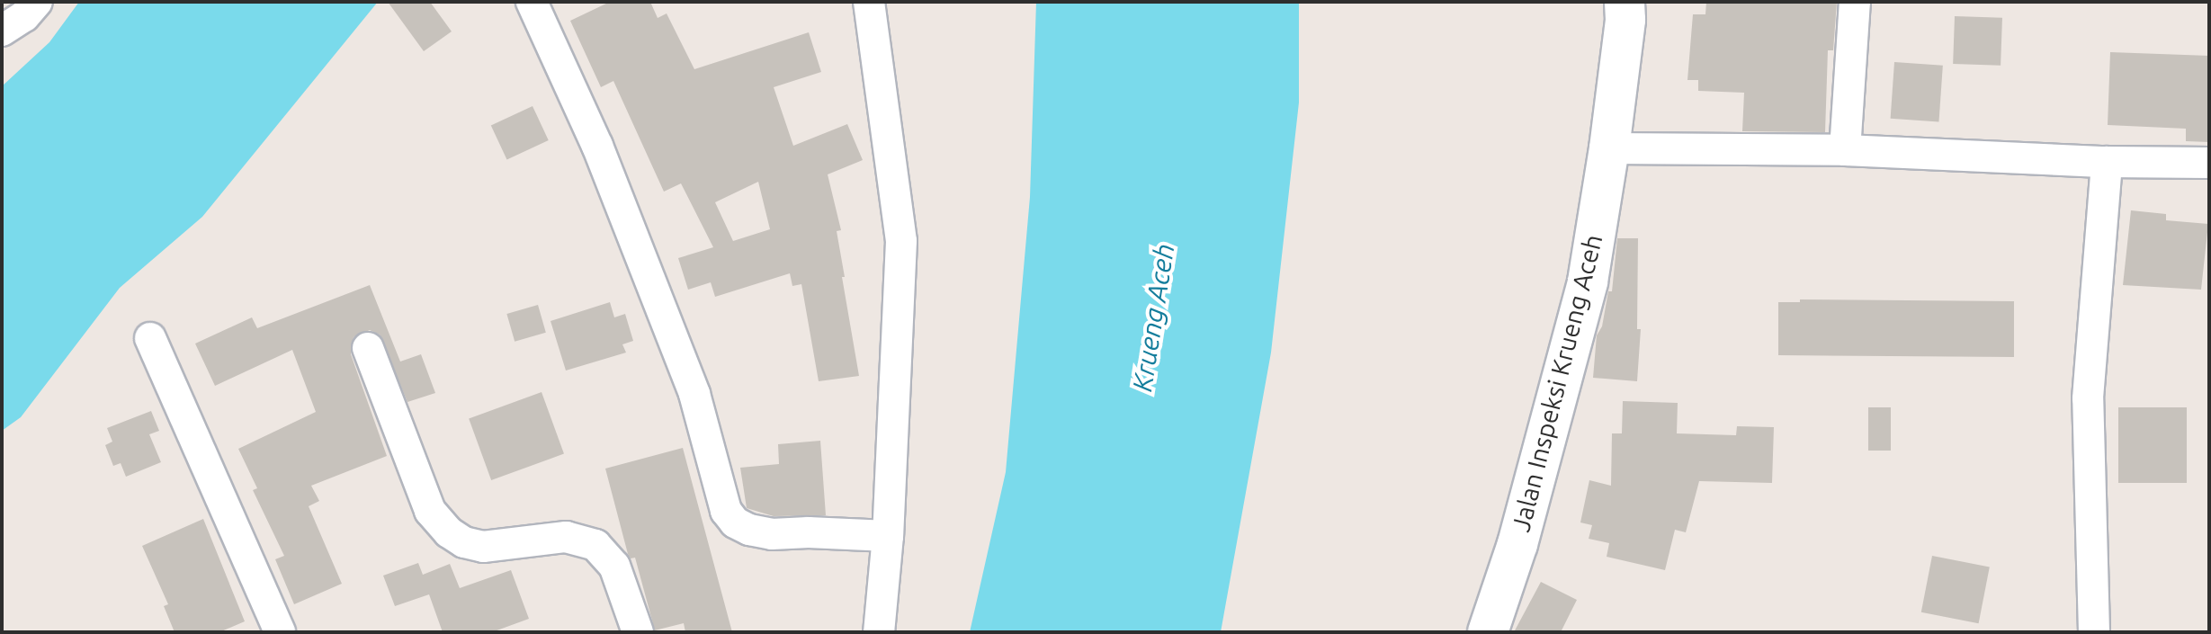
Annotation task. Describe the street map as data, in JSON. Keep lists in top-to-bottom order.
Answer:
{
  "streets": {
    "street": ["Jalan Inspeksi Krueng Aceh"]
  },
  "water": ["Krueng Aceh"]
}
